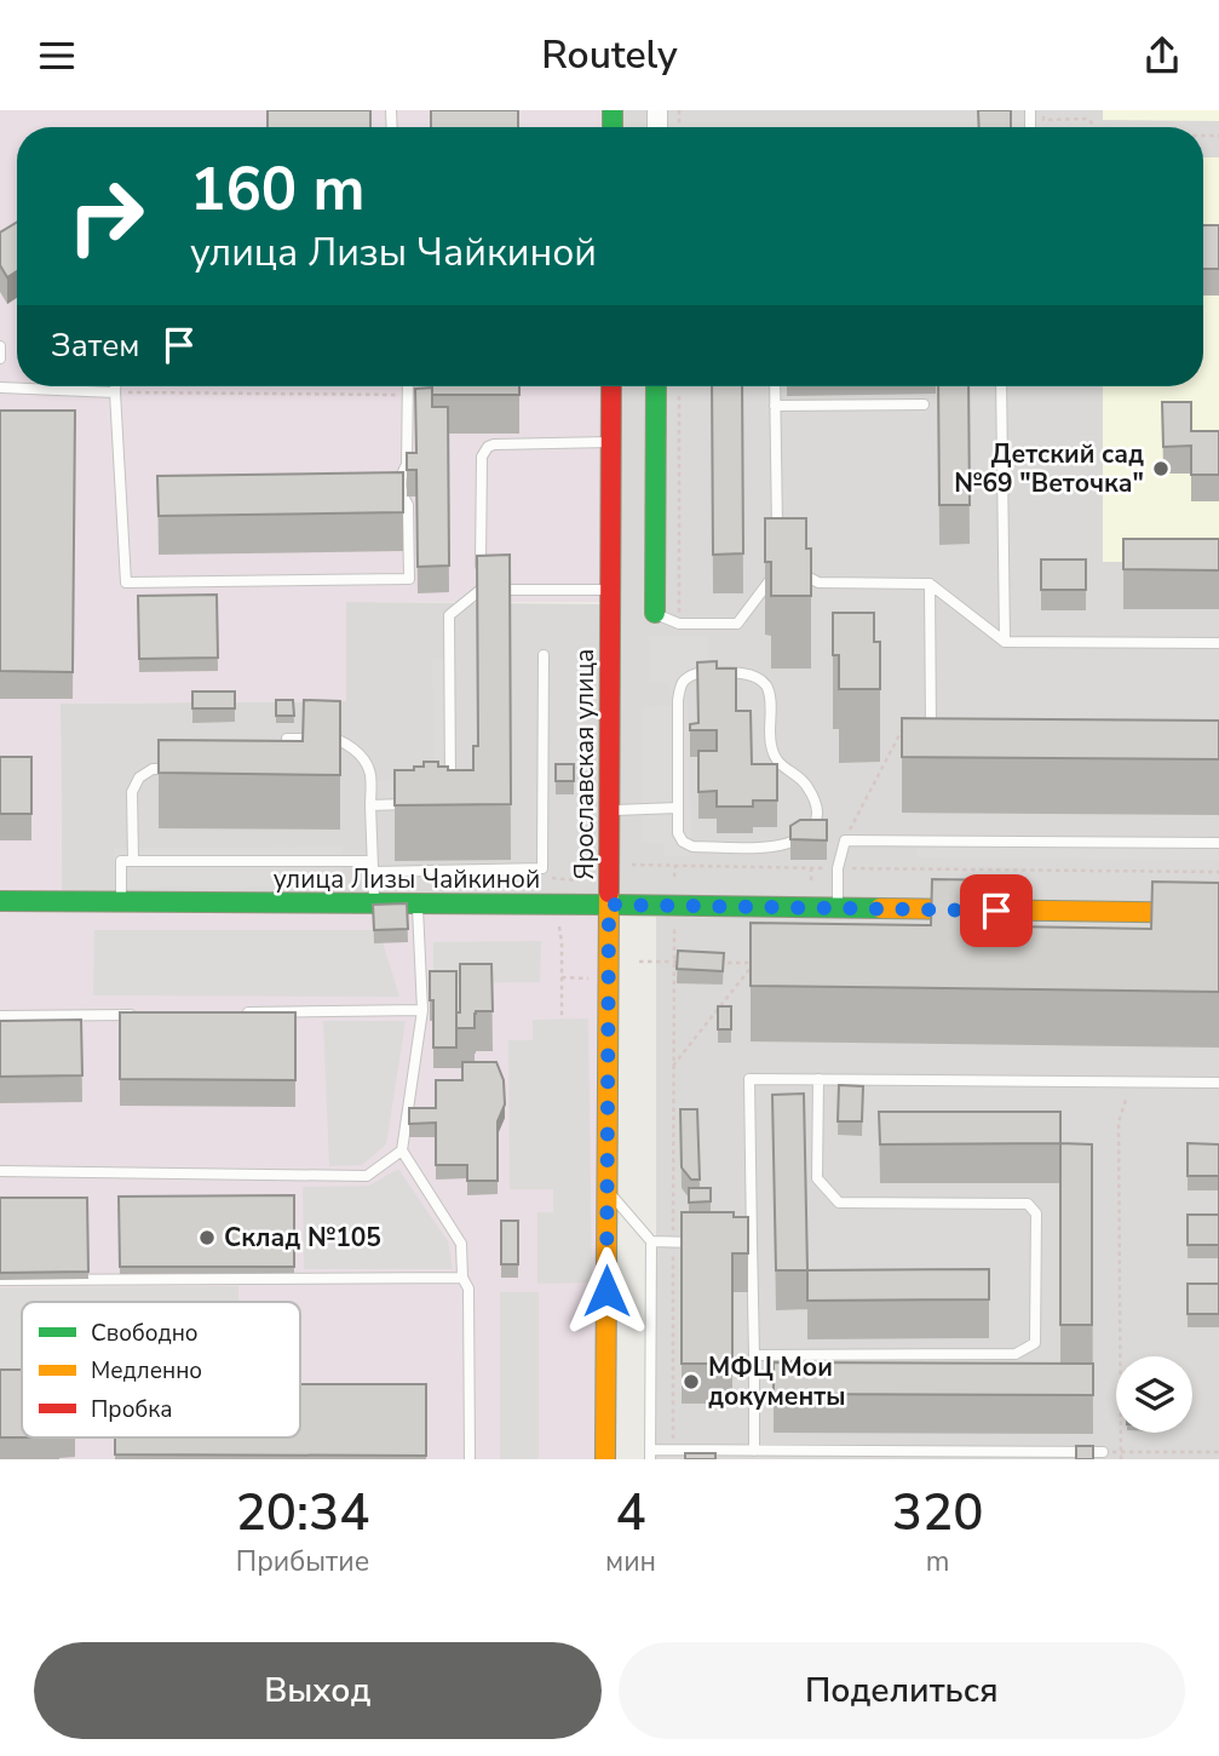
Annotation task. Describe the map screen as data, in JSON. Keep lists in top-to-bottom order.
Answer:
{
  "streets": {
    "main road": ["Ярославская улица", "улица Лизы Чайкиной"]
  },
  "crossings": [
    ["Ярославская улица", "улица Лизы Чайкиной"]
  ],
  "places": ["Детский сад №69 \"Веточка\"", "Склад №105", "МФЦ Мои документы"],
  "legend": ["Свободно", "Медленно", "Пробка"],
  "page": {
    "header": "Routely",
    "turn": ["160 m", "улица Лизы Чайкиной"],
    "then": "Затем",
    "eta": [
      "20:34",
      "Прибытие",
      "4",
      "мин",
      "320",
      "m"
    ],
    "buttons": ["Выход", "Поделиться"]
  }
}
